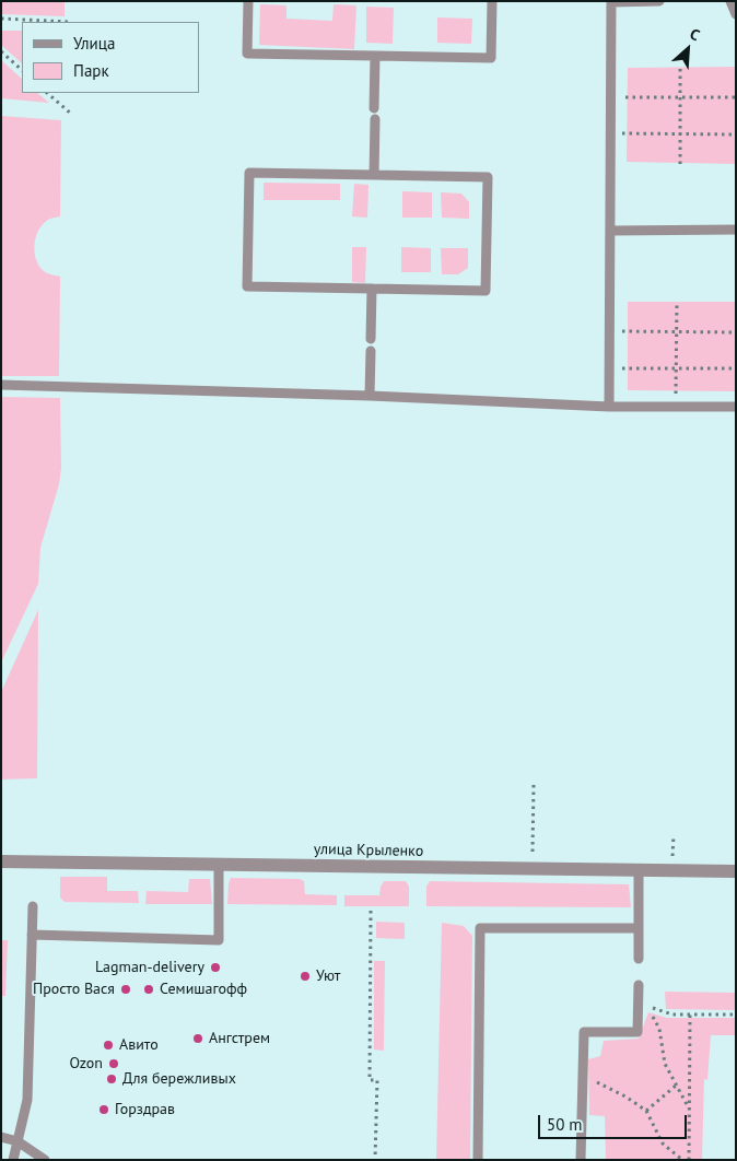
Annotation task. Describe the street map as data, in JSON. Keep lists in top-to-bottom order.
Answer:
{
  "streets": {
    "street": ["улица Крыленко"]
  },
  "places": [
    "Lagman-delivery",
    "Уют",
    "Просто Вася",
    "Семишагофф",
    "Ангстрем",
    "Авито",
    "Ozon",
    "Для бережливых",
    "Горздрав"
  ],
  "legend": ["Улица", "Парк"],
  "scale_bar": "50 m",
  "north": "top right"
}
